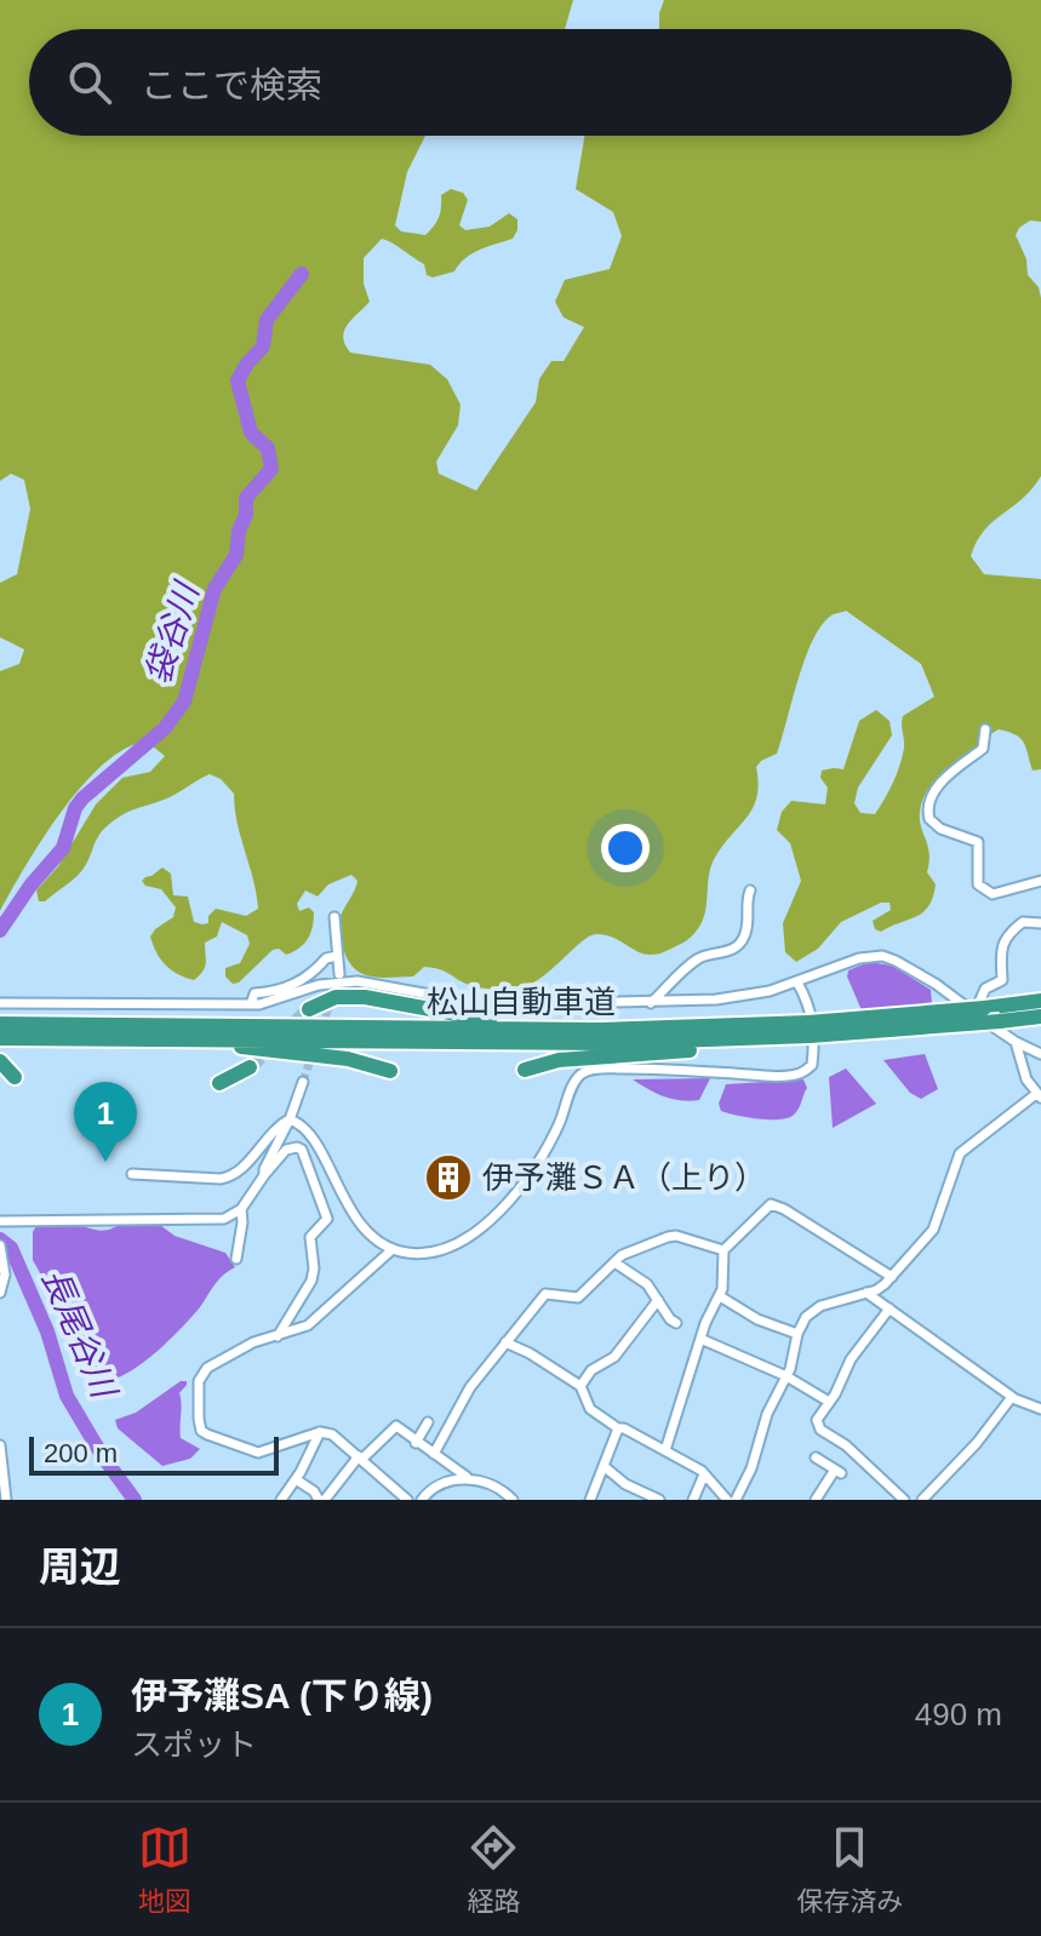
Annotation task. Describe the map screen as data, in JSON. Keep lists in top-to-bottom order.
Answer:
{
  "streets": {
    "highway": ["松山自動車道"]
  },
  "water": ["袋谷川", "長尾谷川"],
  "places": {
    "building": ["伊予灘ＳＡ（上り）"]
  },
  "scale_bar": "200 m",
  "page": {
    "search": "ここで検索",
    "pins": "1",
    "scale": "200 m",
    "heading": "周辺",
    "list": [
      {
        "mark": "1",
        "name": "伊予灘SA (下り線)",
        "note": "スポット",
        "value": "490 m"
      }
    ],
    "nav": ["地図", "経路", "保存済み"]
  }
}
